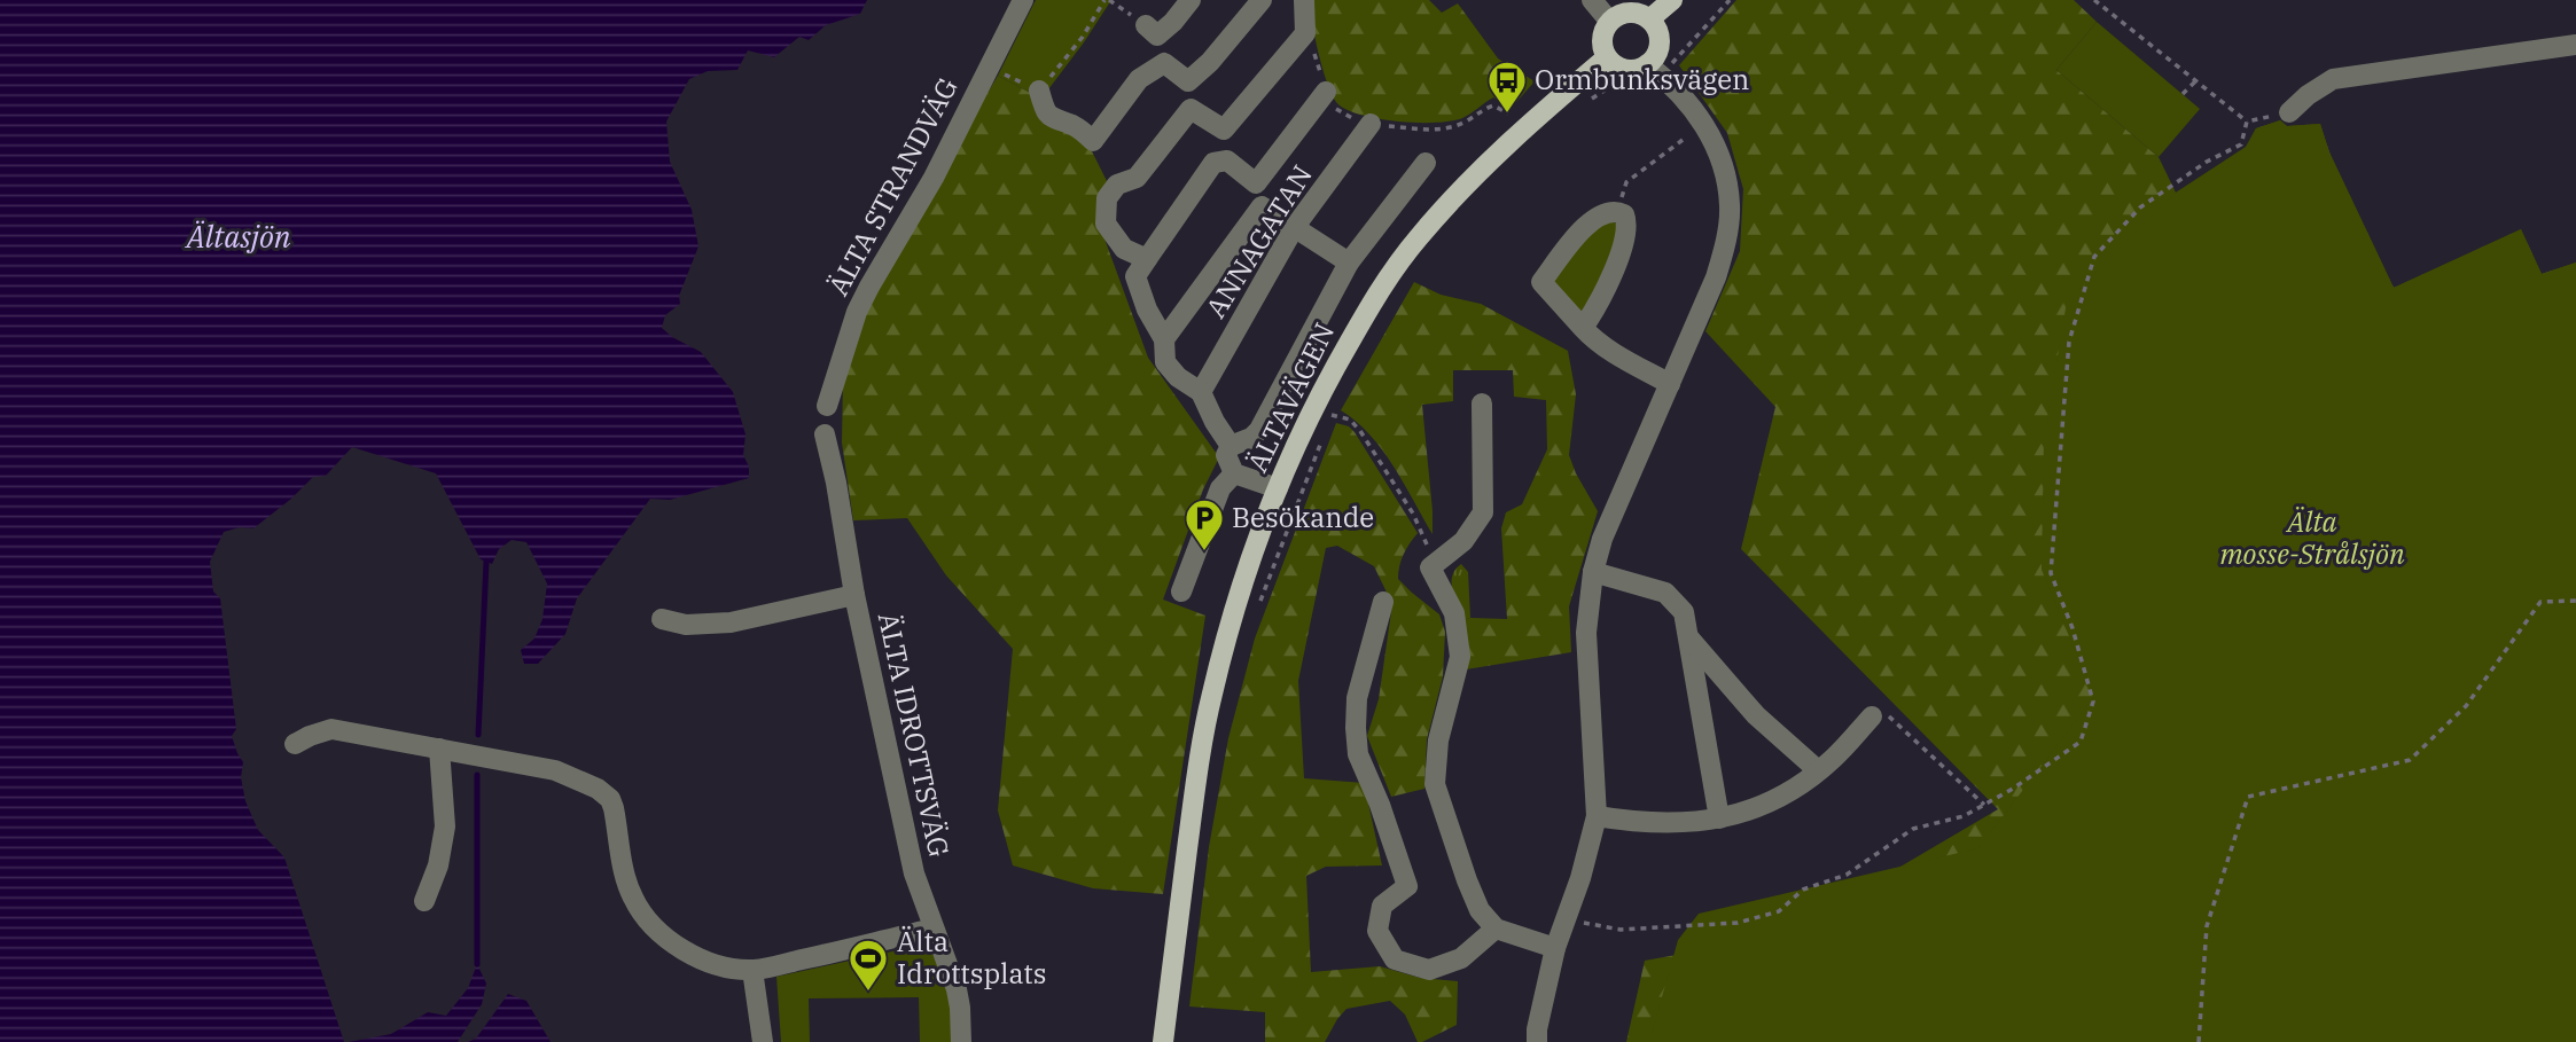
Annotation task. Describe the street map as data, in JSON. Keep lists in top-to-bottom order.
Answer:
{
  "streets": {
    "main road": ["ÄLTAVÄGEN"],
    "street": ["ÄLTA STRANDVÄG", "ANNAGATAN", "ÄLTA IDROTTSVÄG"]
  },
  "water": ["Ältasjön"],
  "parks": ["Älta mosse-Strålsjön"],
  "places": {
    "bus stop": ["Ormbunksvägen"],
    "parking": ["Besökande"],
    "sports": ["Älta Idrottsplats"]
  }
}
